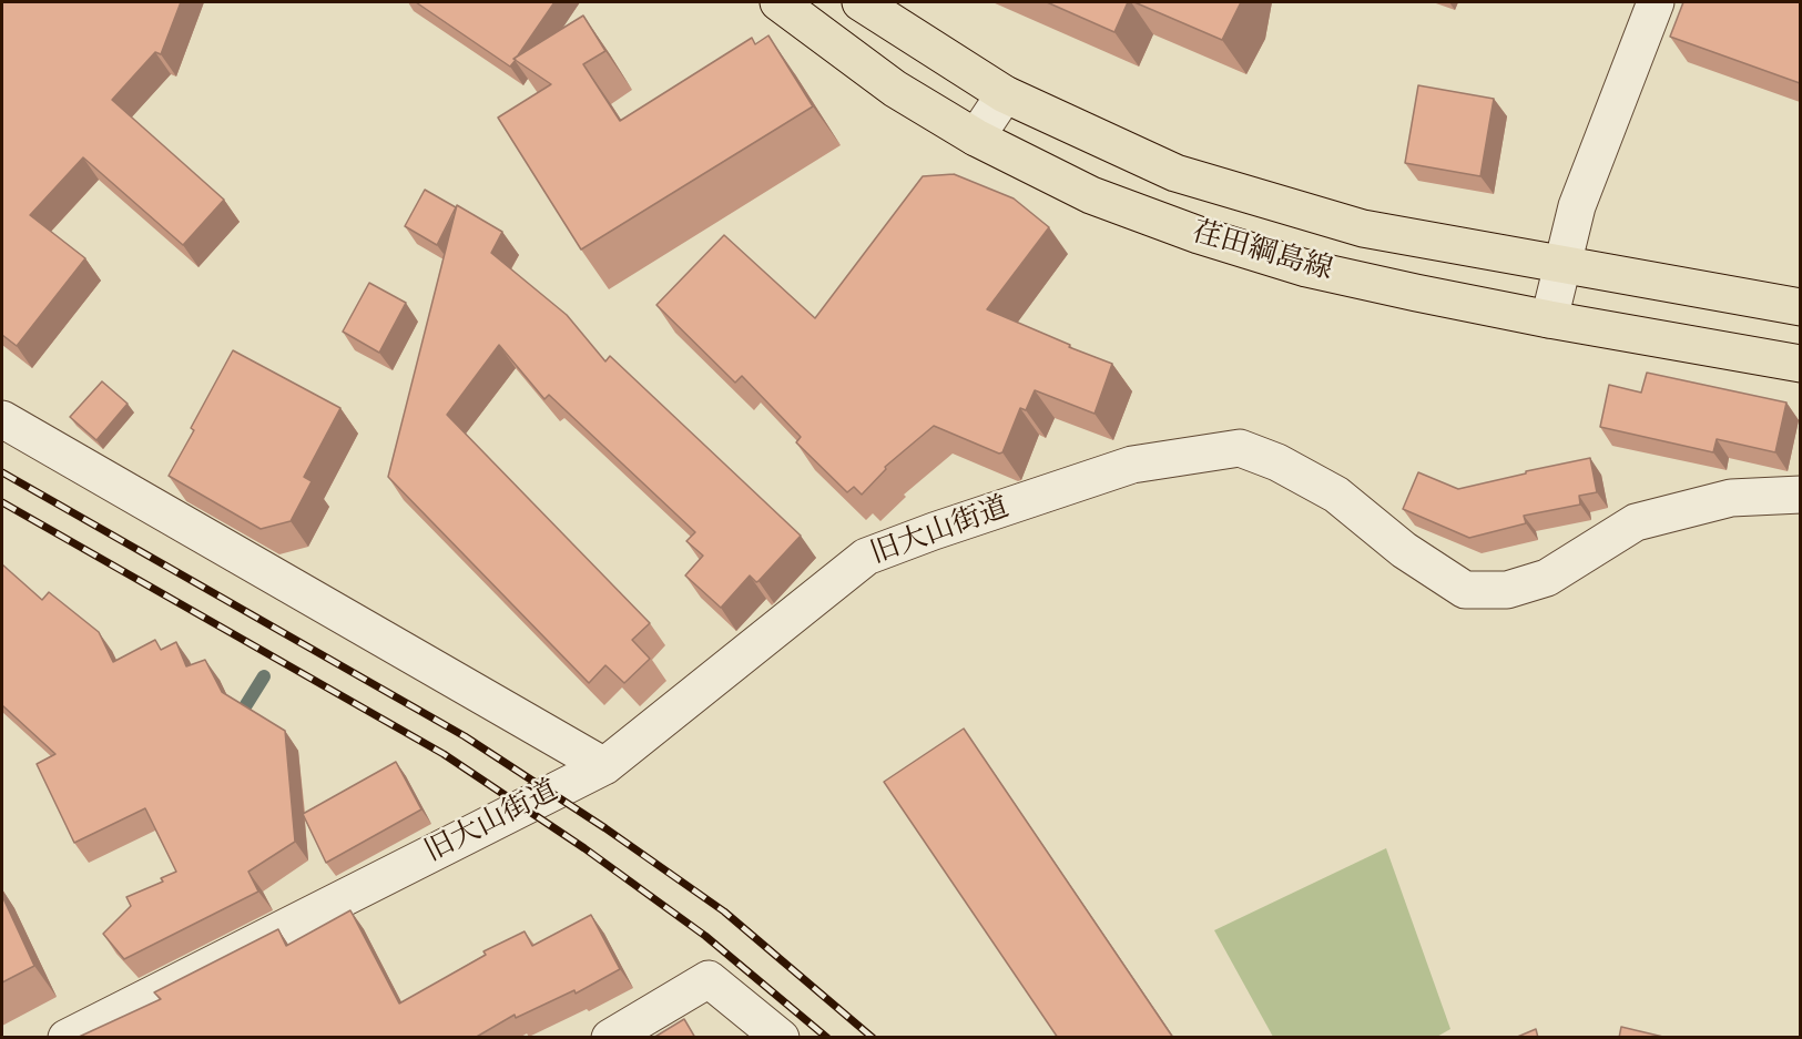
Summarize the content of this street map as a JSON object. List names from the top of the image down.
{
  "streets": {
    "main road": ["荏田綱島線"],
    "street": ["旧大山街道"]
  }
}
